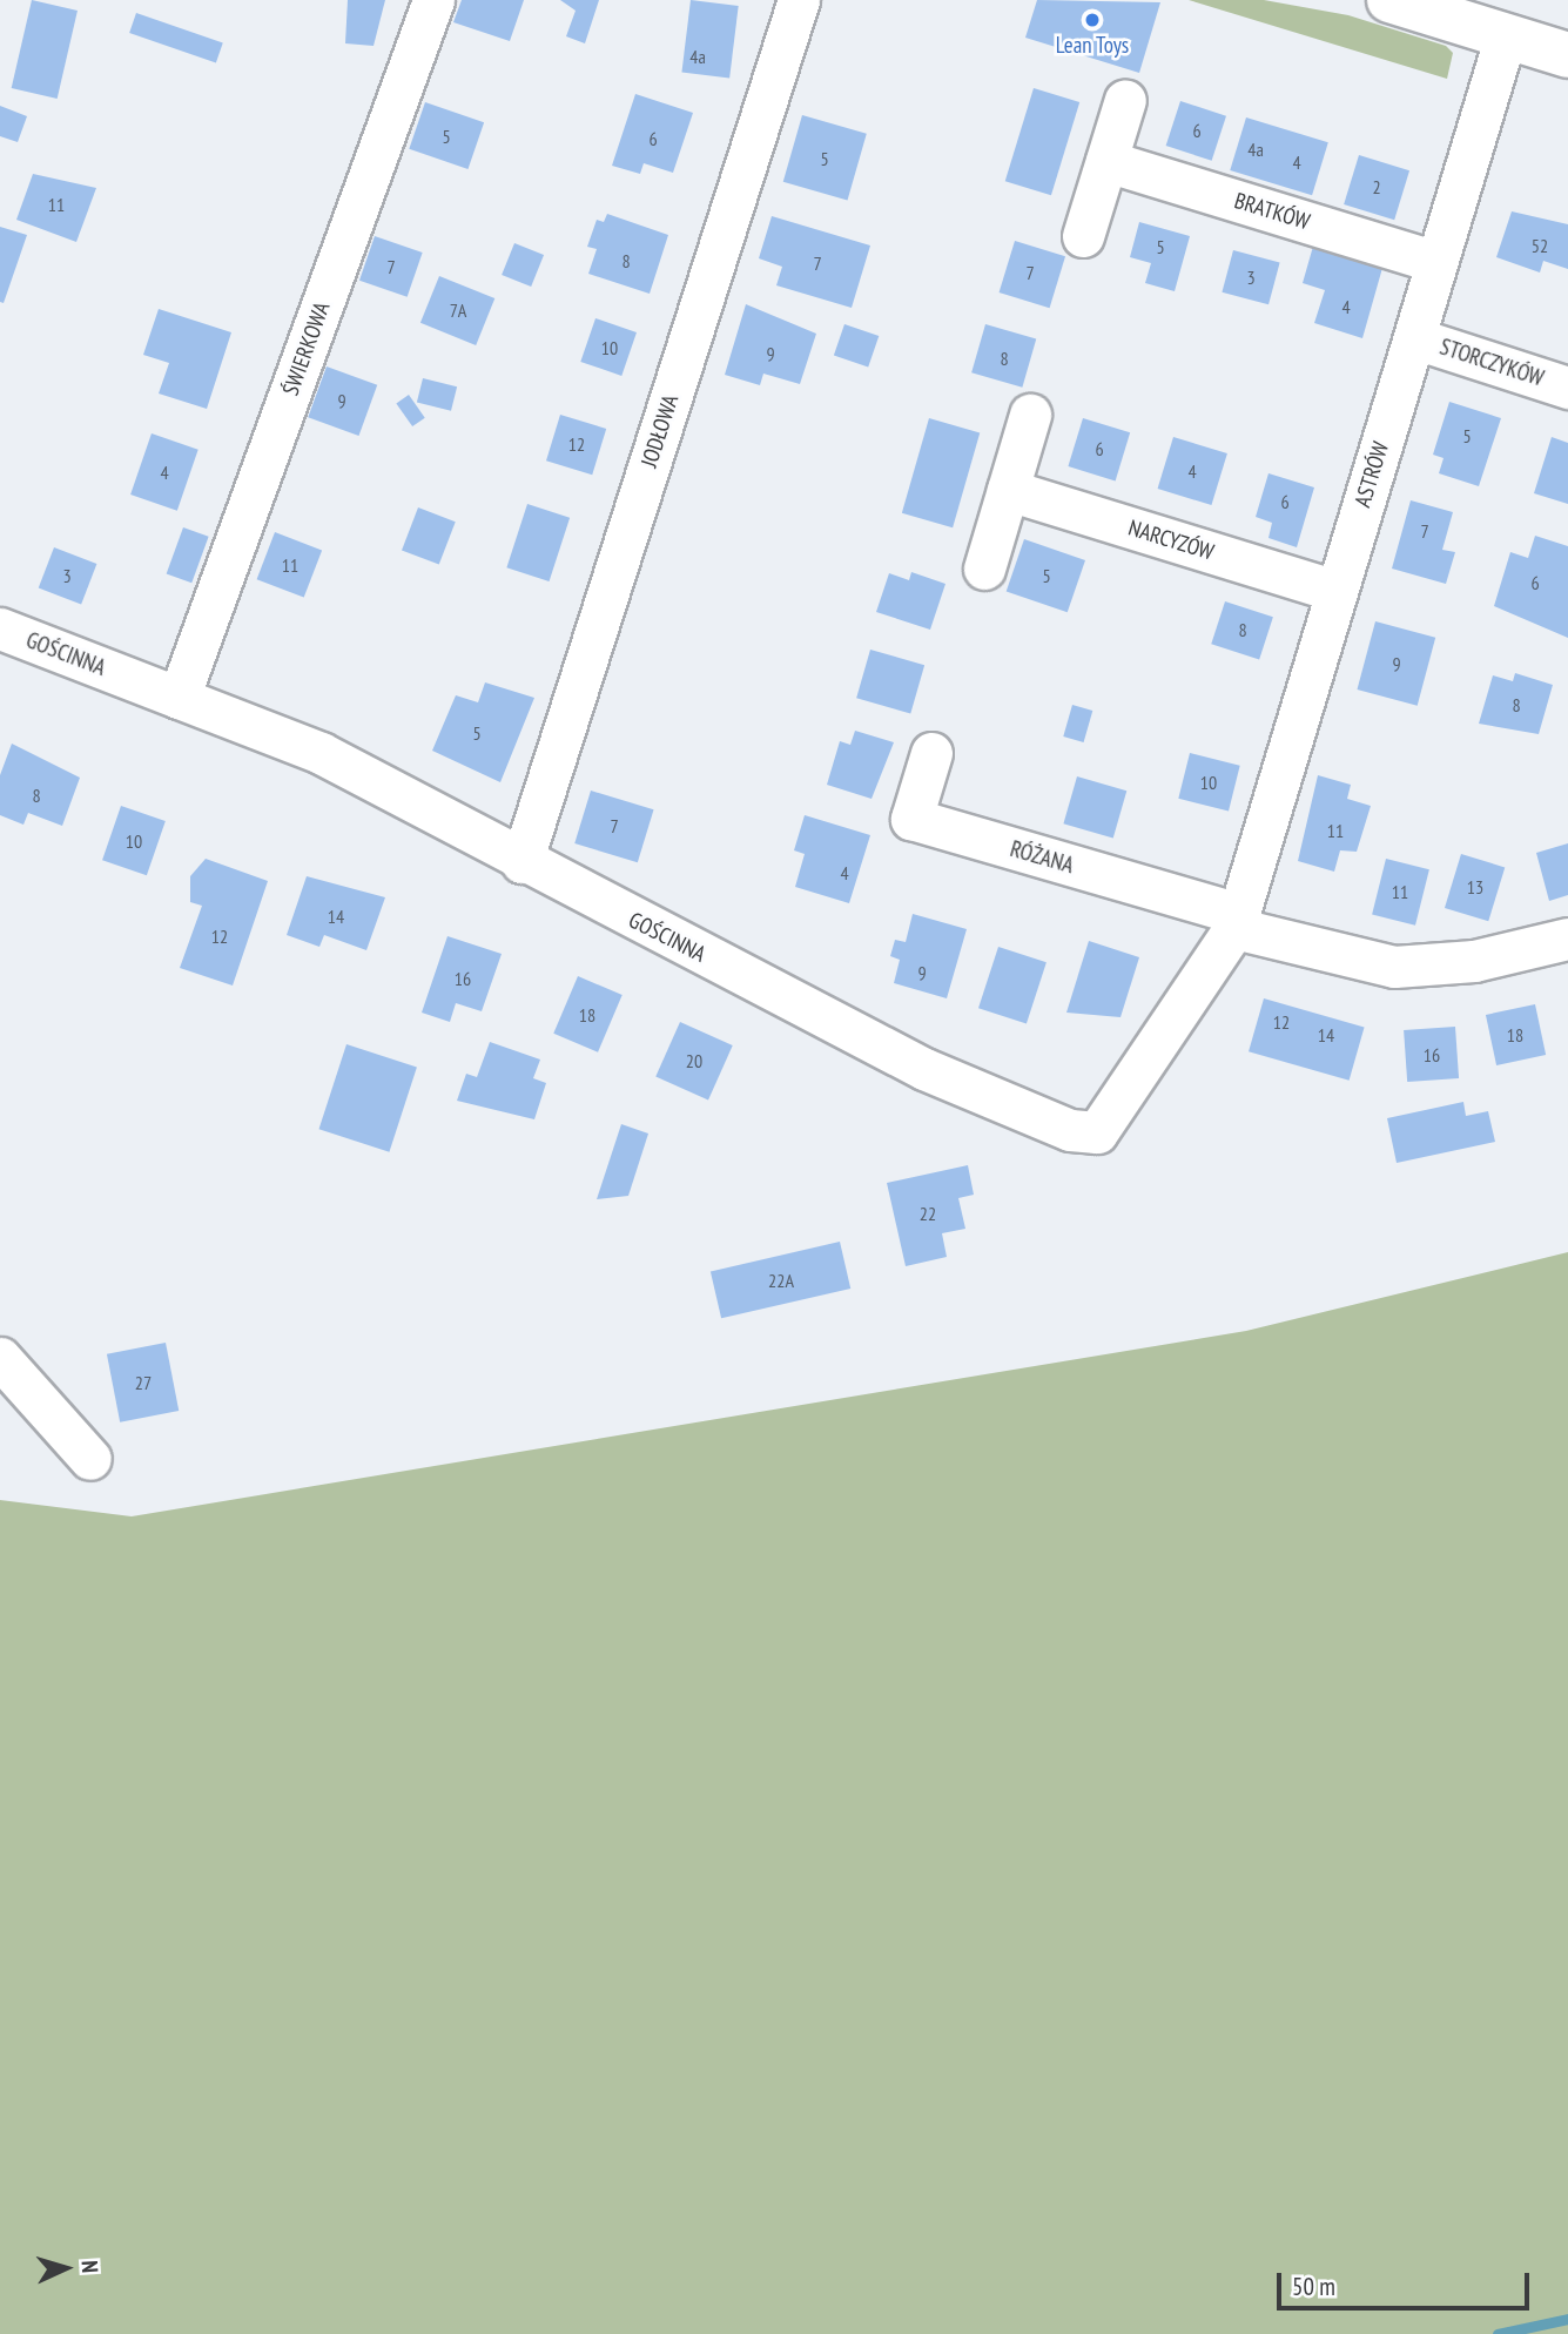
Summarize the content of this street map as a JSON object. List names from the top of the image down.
{
  "streets": {
    "street": [
      "BRATKÓW",
      "ŚWIERKOWA",
      "STORCZYKÓW",
      "JODŁOWA",
      "ASTRÓW",
      "NARCYZÓW",
      "GOŚCINNA",
      "RÓŻANA"
    ]
  },
  "crossings": [
    ["BRATKÓW", "ASTRÓW"],
    ["ŚWIERKOWA", "GOŚCINNA"],
    ["STORCZYKÓW", "ASTRÓW"],
    ["JODŁOWA", "GOŚCINNA"],
    ["ASTRÓW", "NARCYZÓW"],
    ["ASTRÓW", "GOŚCINNA"],
    ["ASTRÓW", "RÓŻANA"],
    ["GOŚCINNA", "RÓŻANA"]
  ],
  "places": ["Lean Toys"],
  "house_numbers": [
    "4a",
    "6",
    "5",
    "6",
    "4a",
    "5",
    "4",
    "2",
    "11",
    "52",
    "5",
    "8",
    "7",
    "7",
    "7",
    "3",
    "4",
    "7A",
    "10",
    "9",
    "8",
    "9",
    "5",
    "12",
    "6",
    "4",
    "4",
    "6",
    "7",
    "11",
    "3",
    "5",
    "6",
    "8",
    "9",
    "8",
    "5",
    "10",
    "8",
    "7",
    "11",
    "10",
    "4",
    "13",
    "11",
    "14",
    "12",
    "9",
    "16",
    "18",
    "12",
    "14",
    "18",
    "16",
    "20",
    "22",
    "22A",
    "27"
  ],
  "scale_bar": "50 m",
  "north": "right"
}
